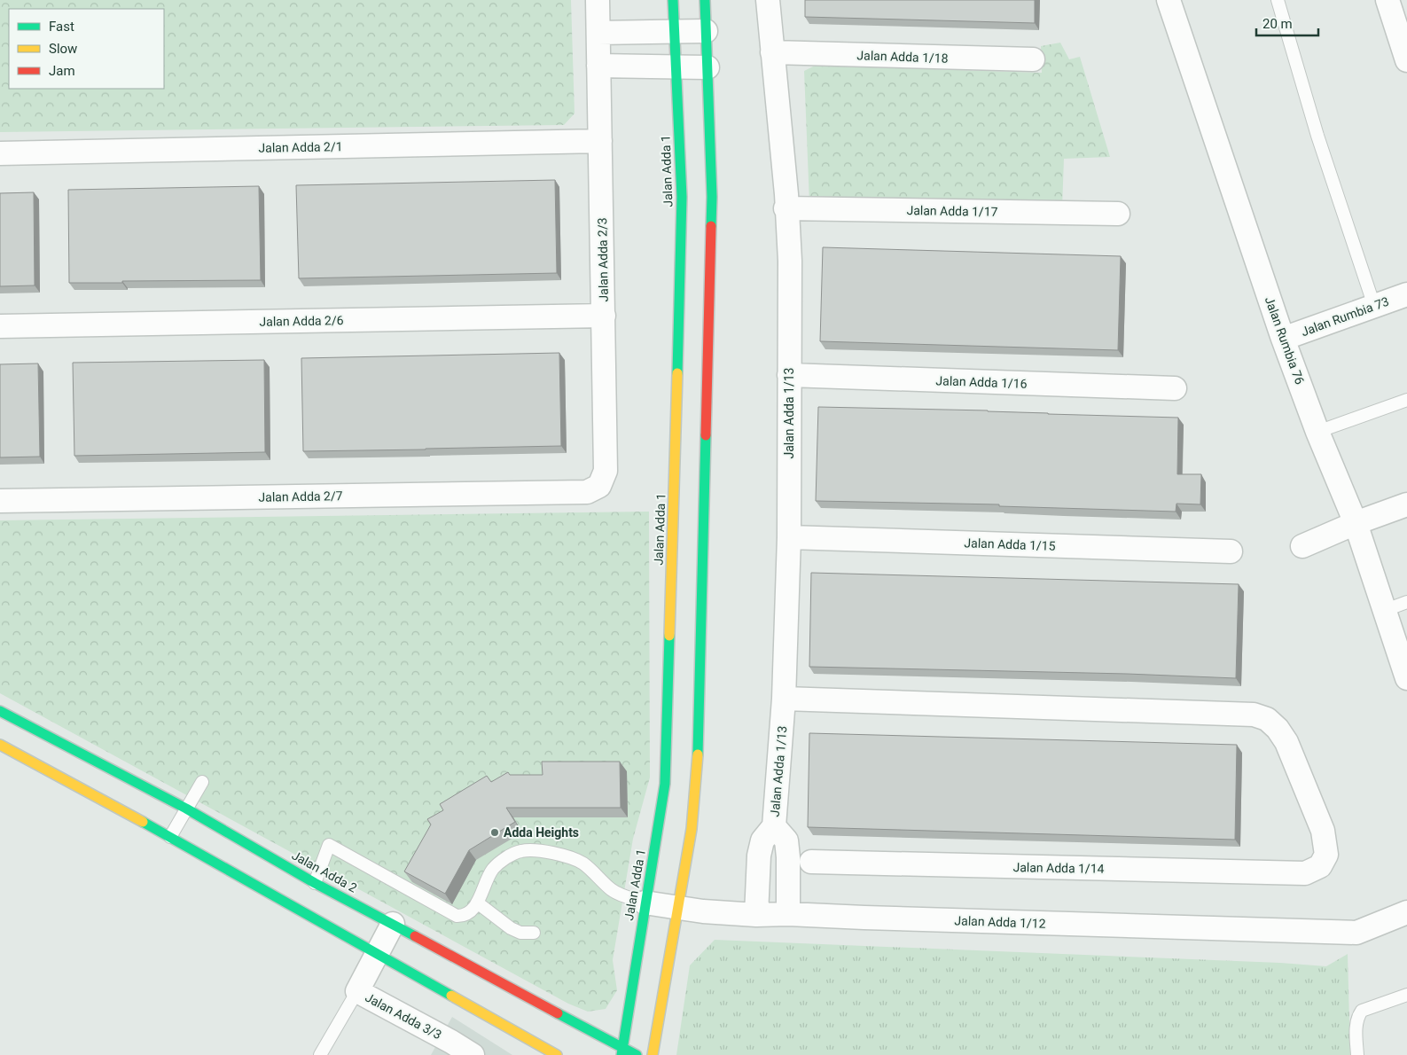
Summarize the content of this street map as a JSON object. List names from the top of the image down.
{
  "streets": {
    "street": [
      "Jalan Adda 1/18",
      "Jalan Adda 2/1",
      "Jalan Adda 1",
      "Jalan Adda 1/17",
      "Jalan Adda 2/3",
      "Jalan Rumbia 73",
      "Jalan Adda 2/6",
      "Jalan Rumbia 76",
      "Jalan Adda 1/16",
      "Jalan Adda 1/13",
      "Jalan Adda 2/7",
      "Jalan Adda 1/15",
      "Jalan Adda 1/14",
      "Jalan Adda 2",
      "Jalan Adda 1/12",
      "Jalan Adda 3/3"
    ]
  },
  "crossings": [
    ["Jalan Adda 1/18", "Jalan Adda 1/13"],
    ["Jalan Adda 2/1", "Jalan Adda 2/3"],
    ["Jalan Adda 1", "Jalan Adda 2"],
    ["Jalan Adda 1", "Jalan Adda 1/12"],
    ["Jalan Adda 1/17", "Jalan Adda 1/13"],
    ["Jalan Adda 2/3", "Jalan Adda 2/6"],
    ["Jalan Adda 2/3", "Jalan Adda 2/7"],
    ["Jalan Rumbia 73", "Jalan Rumbia 76"],
    ["Jalan Adda 1/16", "Jalan Adda 1/13"],
    ["Jalan Adda 1/13", "Jalan Adda 1/15"],
    ["Jalan Adda 1/13", "Jalan Adda 1/14"]
  ],
  "places": ["Adda Heights"],
  "legend": ["Fast", "Slow", "Jam"],
  "scale_bar": "20 m"
}
